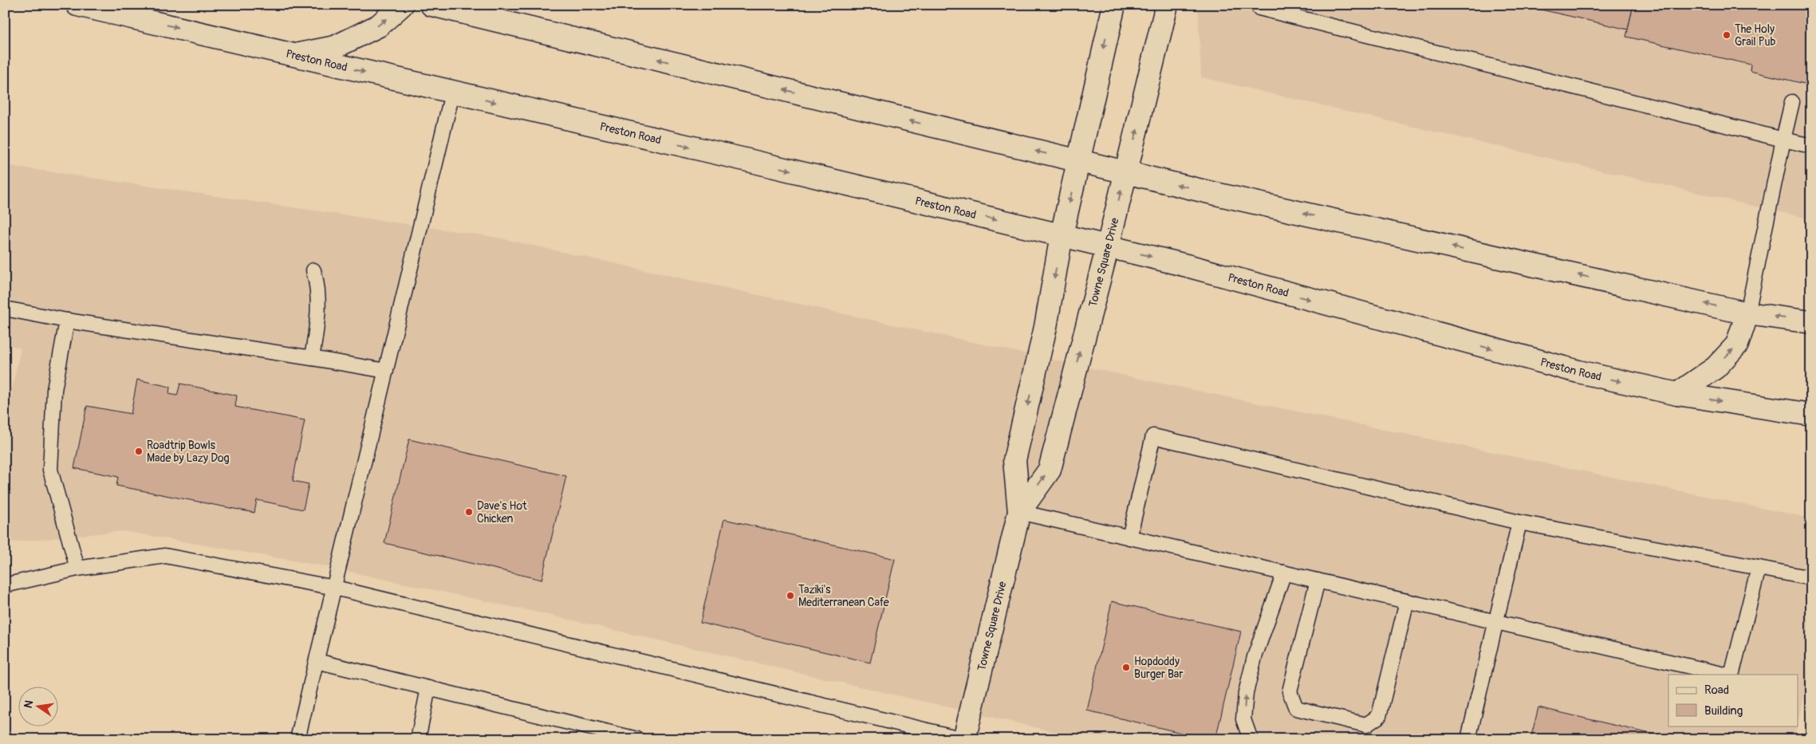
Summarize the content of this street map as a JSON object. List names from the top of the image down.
{
  "streets": {
    "main road": ["Preston Road", "Towne Square Drive"]
  },
  "crossings": [
    ["Preston Road", "Towne Square Drive"]
  ],
  "places": [
    "The Holy Grail Pub",
    "Roadtrip Bowls Made by Lazy Dog",
    "Dave's Hot Chicken",
    "Taziki's Mediterranean Cafe",
    "Hopdoddy Burger Bar"
  ],
  "legend": ["Road", "Building"],
  "north": "left"
}
